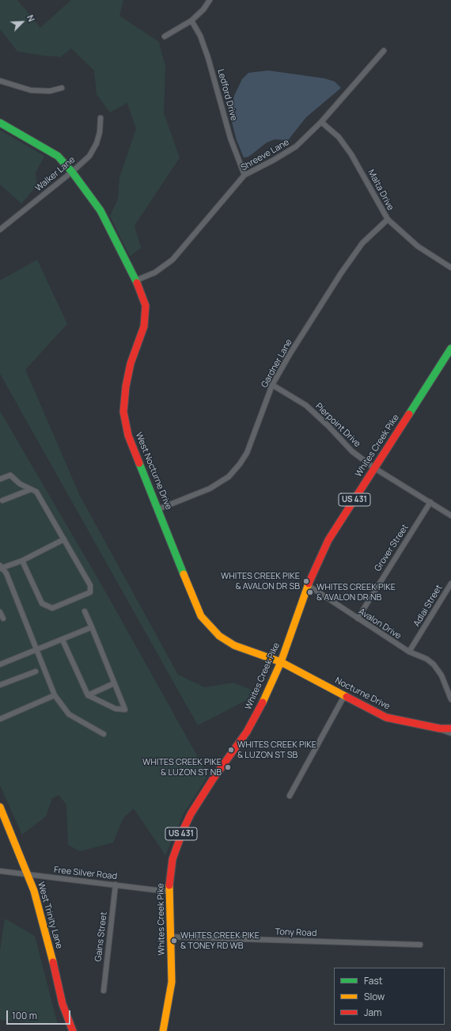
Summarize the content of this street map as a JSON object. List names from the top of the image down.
{
  "streets": {
    "main road": [
      "Whites Creek Pike",
      "West Nocturne Drive",
      "US 431",
      "Nocturne Drive",
      "West Trinity Lane"
    ],
    "street": [
      "Ledford Drive",
      "Shreeve Lane",
      "Walker Lane",
      "Malta Drive",
      "Gardner Lane",
      "Pierpoint Drive",
      "Grover Street",
      "Adlai Street",
      "Avalon Drive",
      "Free Silver Road",
      "Tony Road",
      "Gains Street"
    ]
  },
  "crossings": [
    ["Ledford Drive", "Shreeve Lane"],
    ["Shreeve Lane", "Malta Drive"],
    ["Shreeve Lane", "West Nocturne Drive"],
    ["Walker Lane", "West Nocturne Drive"],
    ["Malta Drive", "Gardner Lane"],
    ["Gardner Lane", "Pierpoint Drive"],
    ["Gardner Lane", "West Nocturne Drive"],
    ["Pierpoint Drive", "Whites Creek Pike"],
    ["Pierpoint Drive", "Grover Street"],
    ["Whites Creek Pike", "West Nocturne Drive"],
    ["Whites Creek Pike", "Avalon Drive"],
    ["Whites Creek Pike", "Nocturne Drive"],
    ["Whites Creek Pike", "Free Silver Road"],
    ["Whites Creek Pike", "Tony Road"],
    ["West Nocturne Drive", "Nocturne Drive"],
    ["Grover Street", "Avalon Drive"],
    ["Adlai Street", "Avalon Drive"],
    ["Free Silver Road", "West Trinity Lane"],
    ["Free Silver Road", "Gains Street"]
  ],
  "places": [
    "WHITES CREEK PIKE & AVALON DR SB",
    "WHITES CREEK PIKE & AVALON DR NB",
    "WHITES CREEK PIKE & LUZON ST SB",
    "WHITES CREEK PIKE & LUZON ST NB",
    "WHITES CREEK PIKE & TONEY RD WB"
  ],
  "legend": ["Fast", "Slow", "Jam"],
  "scale_bar": "100 m",
  "north": "top right"
}
